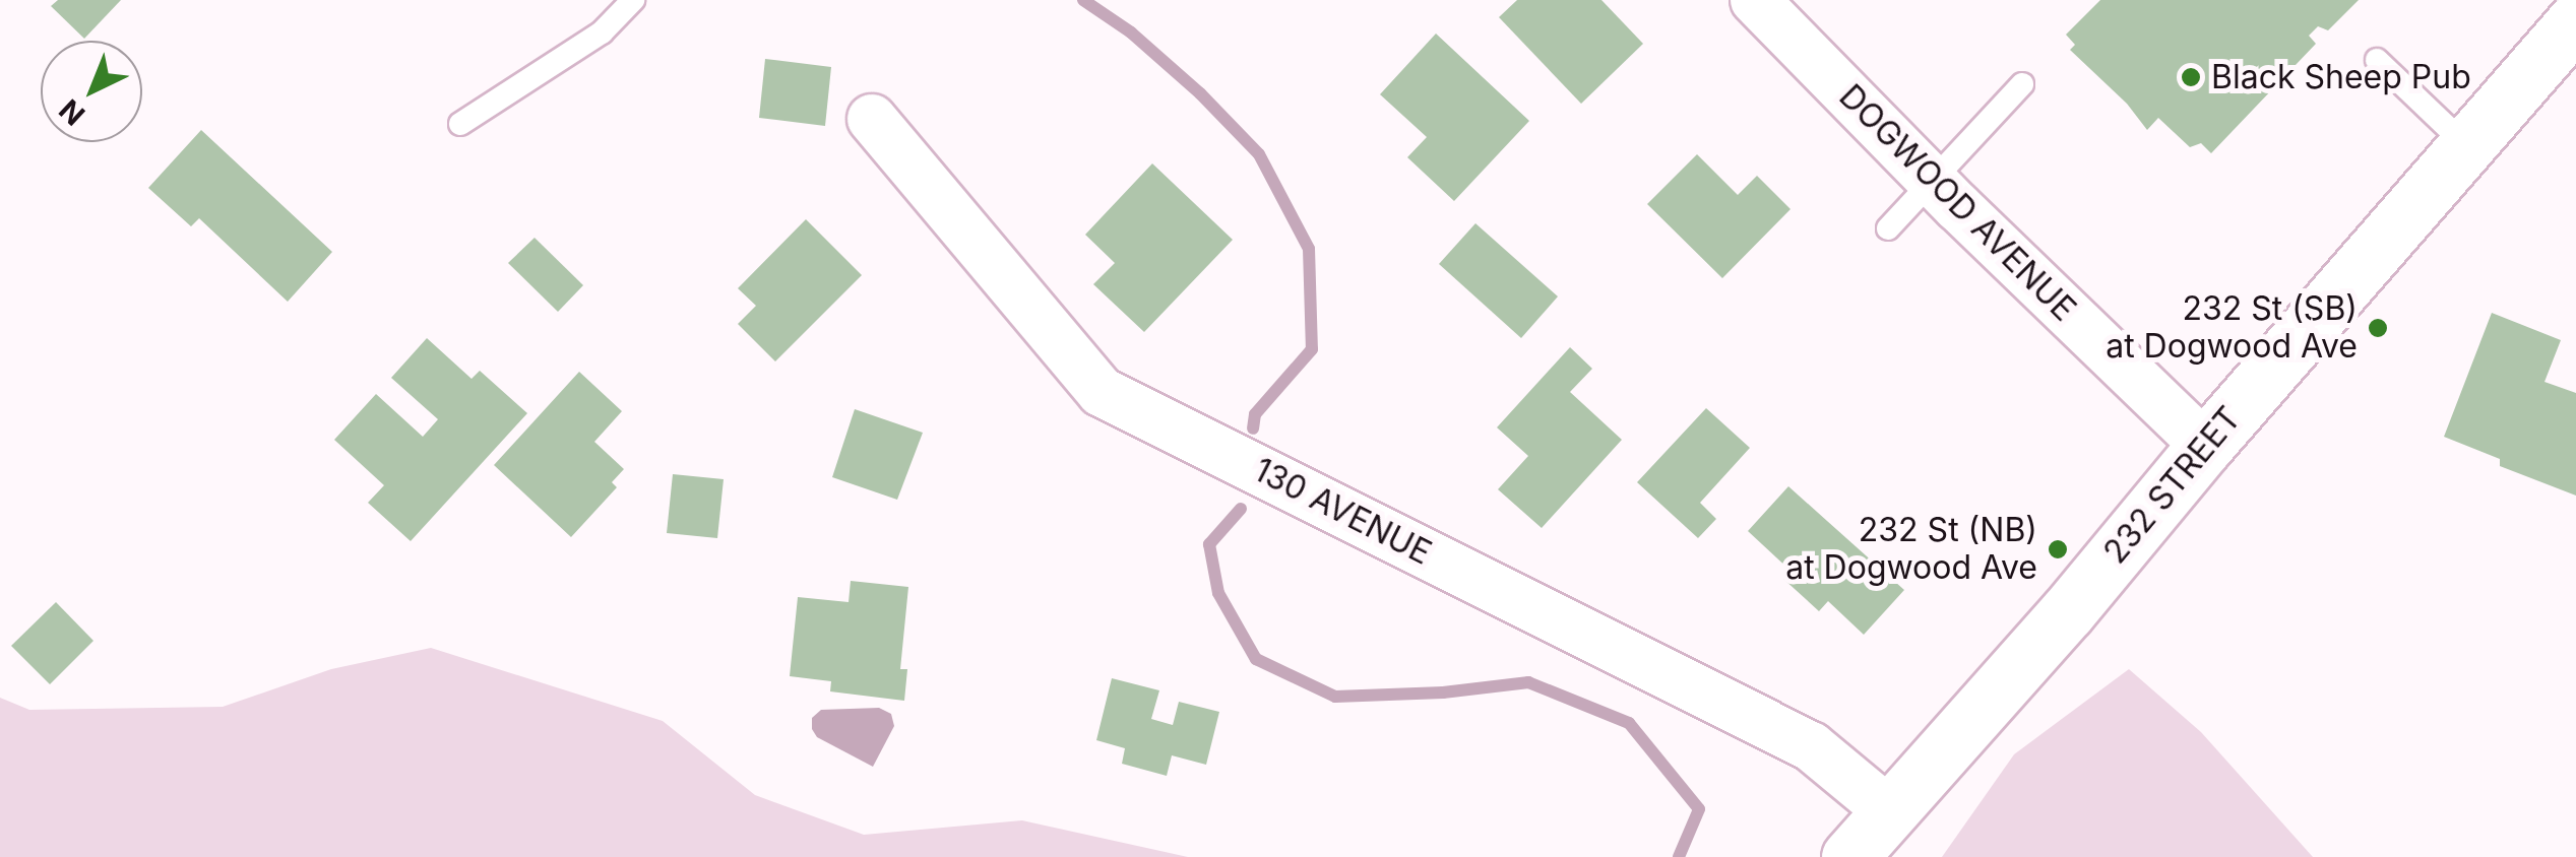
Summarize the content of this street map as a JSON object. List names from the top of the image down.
{
  "streets": {
    "main road": ["232 STREET"],
    "street": ["DOGWOOD AVENUE", "130 AVENUE"]
  },
  "crossings": [
    ["DOGWOOD AVENUE", "232 STREET"],
    ["232 STREET", "130 AVENUE"]
  ],
  "places": ["Black Sheep Pub", "232 St (SB) at Dogwood Ave", "232 St (NB) at Dogwood Ave"],
  "north": "bottom left"
}
